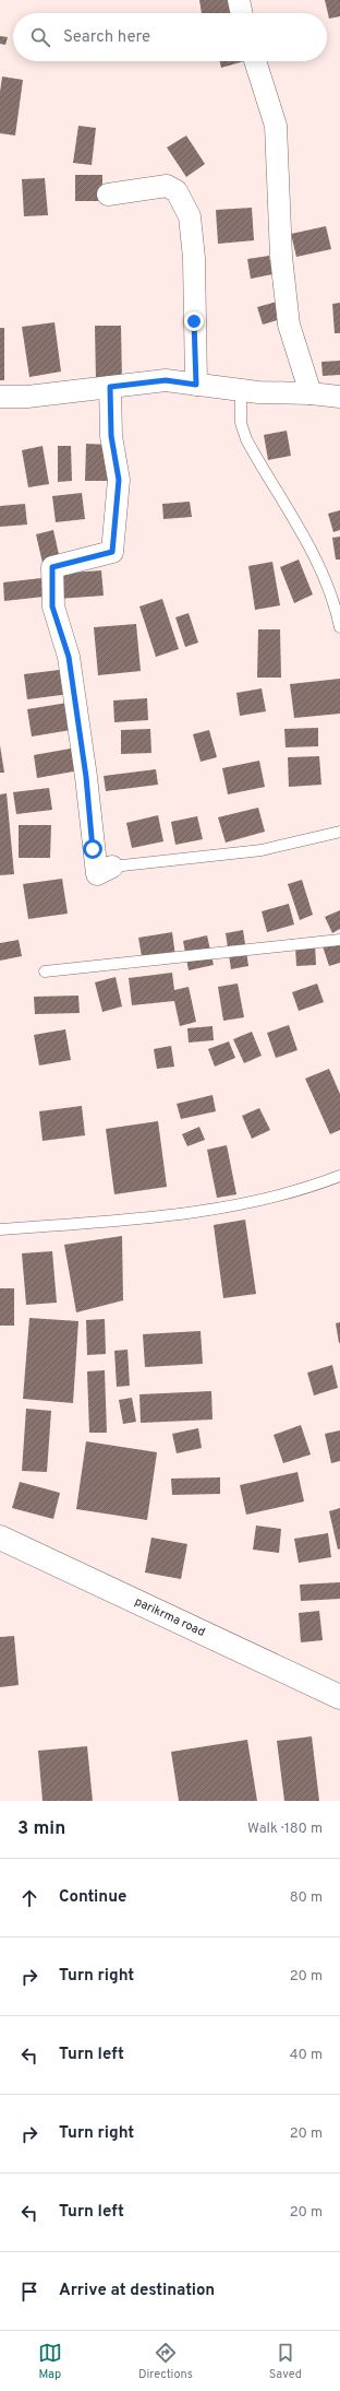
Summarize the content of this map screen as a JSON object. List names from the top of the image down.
{
  "streets": {
    "street": ["parikrma road"]
  },
  "page": {
    "search": "Search here",
    "heading": ["3 min", "Walk · 180 m"],
    "list": [
      ["Continue", "80 m"],
      ["Turn right", "20 m"],
      ["Turn left", "40 m"],
      ["Turn right", "20 m"],
      ["Turn left", "20 m"],
      "Arrive at destination"
    ],
    "nav": ["Map", "Directions", "Saved"]
  }
}
